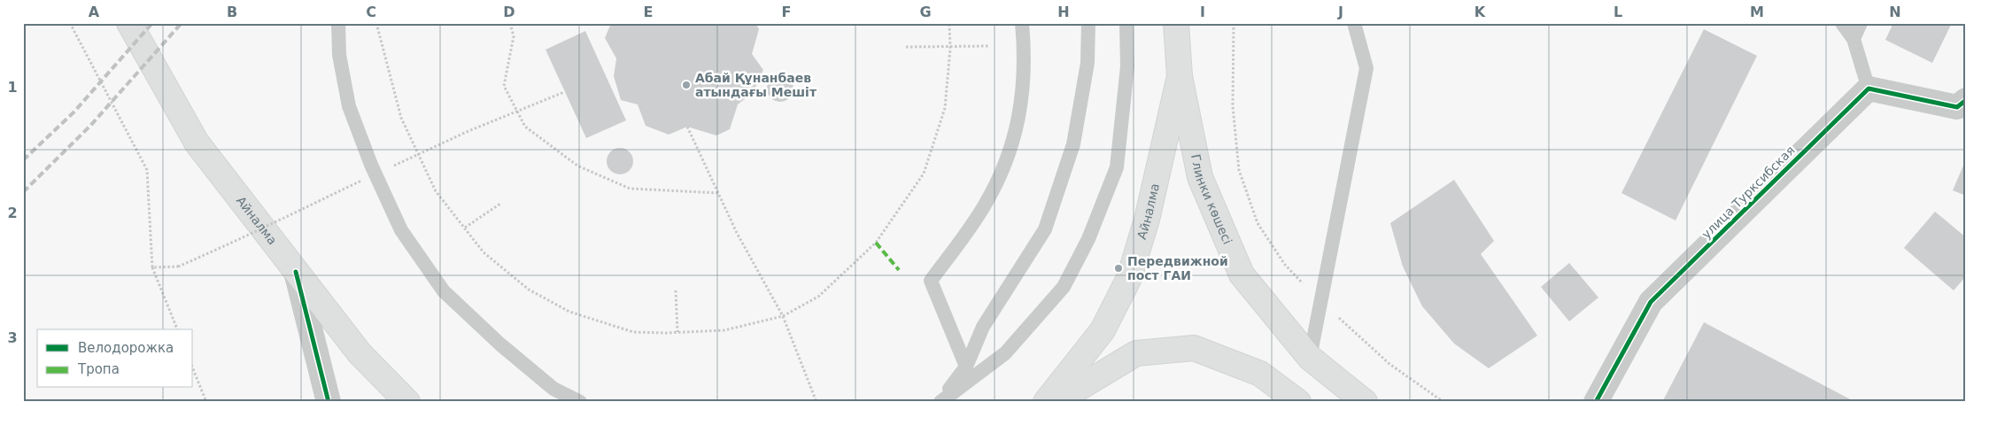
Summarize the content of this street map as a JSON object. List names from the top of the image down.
{
  "streets": {
    "main road": ["Глинки көшесі", "Айналма"],
    "street": ["улица Турксибская"]
  },
  "crossings": [
    ["Глинки көшесі", "Айналма"]
  ],
  "places": ["Абай Құнанбаев атындағы Мешіт", "Передвижной пост ГАИ"],
  "legend": ["Велодорожка", "Тропа"],
  "grid": {
    "columns": [
      "A",
      "B",
      "C",
      "D",
      "E",
      "F",
      "G",
      "H",
      "I",
      "J",
      "K",
      "L",
      "M",
      "N"
    ],
    "rows": ["1", "2", "3"]
  }
}
